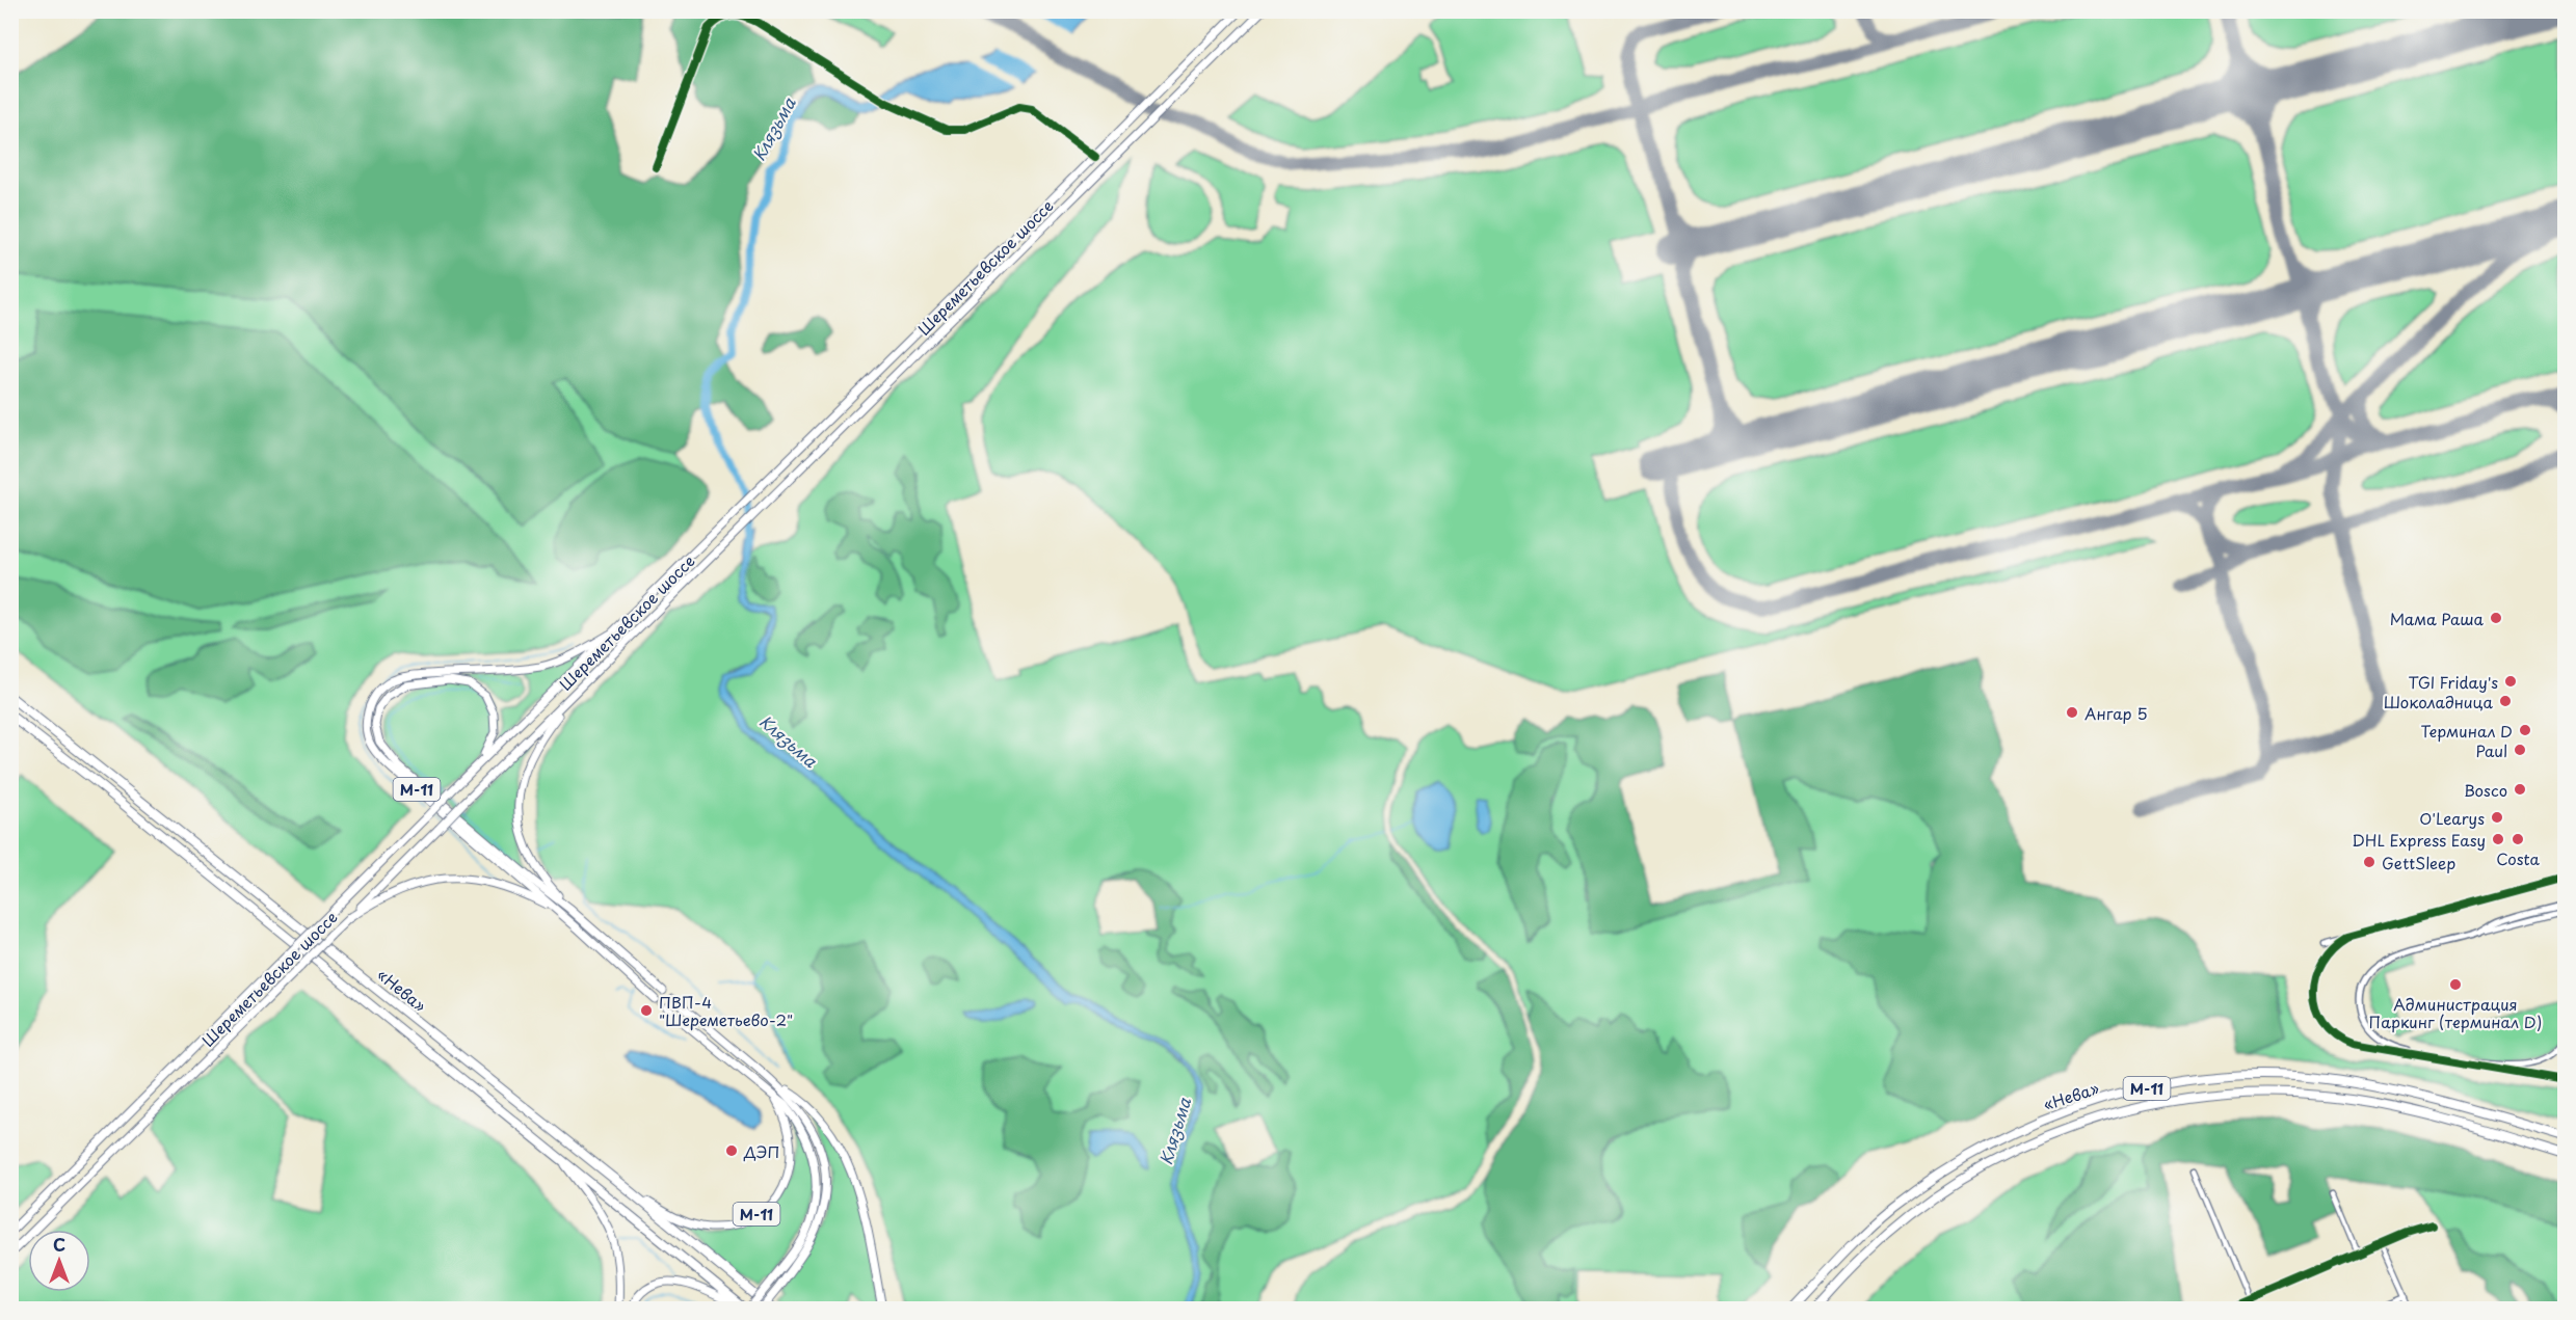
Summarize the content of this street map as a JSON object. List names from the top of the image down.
{
  "streets": {
    "highway": ["М-11", "«Нева»"],
    "main road": ["Шереметьевское шоссе"]
  },
  "crossings": [
    ["Шереметьевское шоссе", "М-11"],
    ["М-11", "«Нева»"]
  ],
  "water": ["Клязьма"],
  "places": [
    "Мама Раша",
    "TGI Friday's",
    "Шоколадница",
    "Ангар 5",
    "Терминал D",
    "Paul",
    "Bosco",
    "O'Learys",
    "DHL Express Easy",
    "Costa",
    "GettSleep",
    "Администрация Паркинг (терминал D)",
    "ПВП-4 \"Шереметьево-2\"",
    "ДЭП"
  ],
  "north": "top"
}
